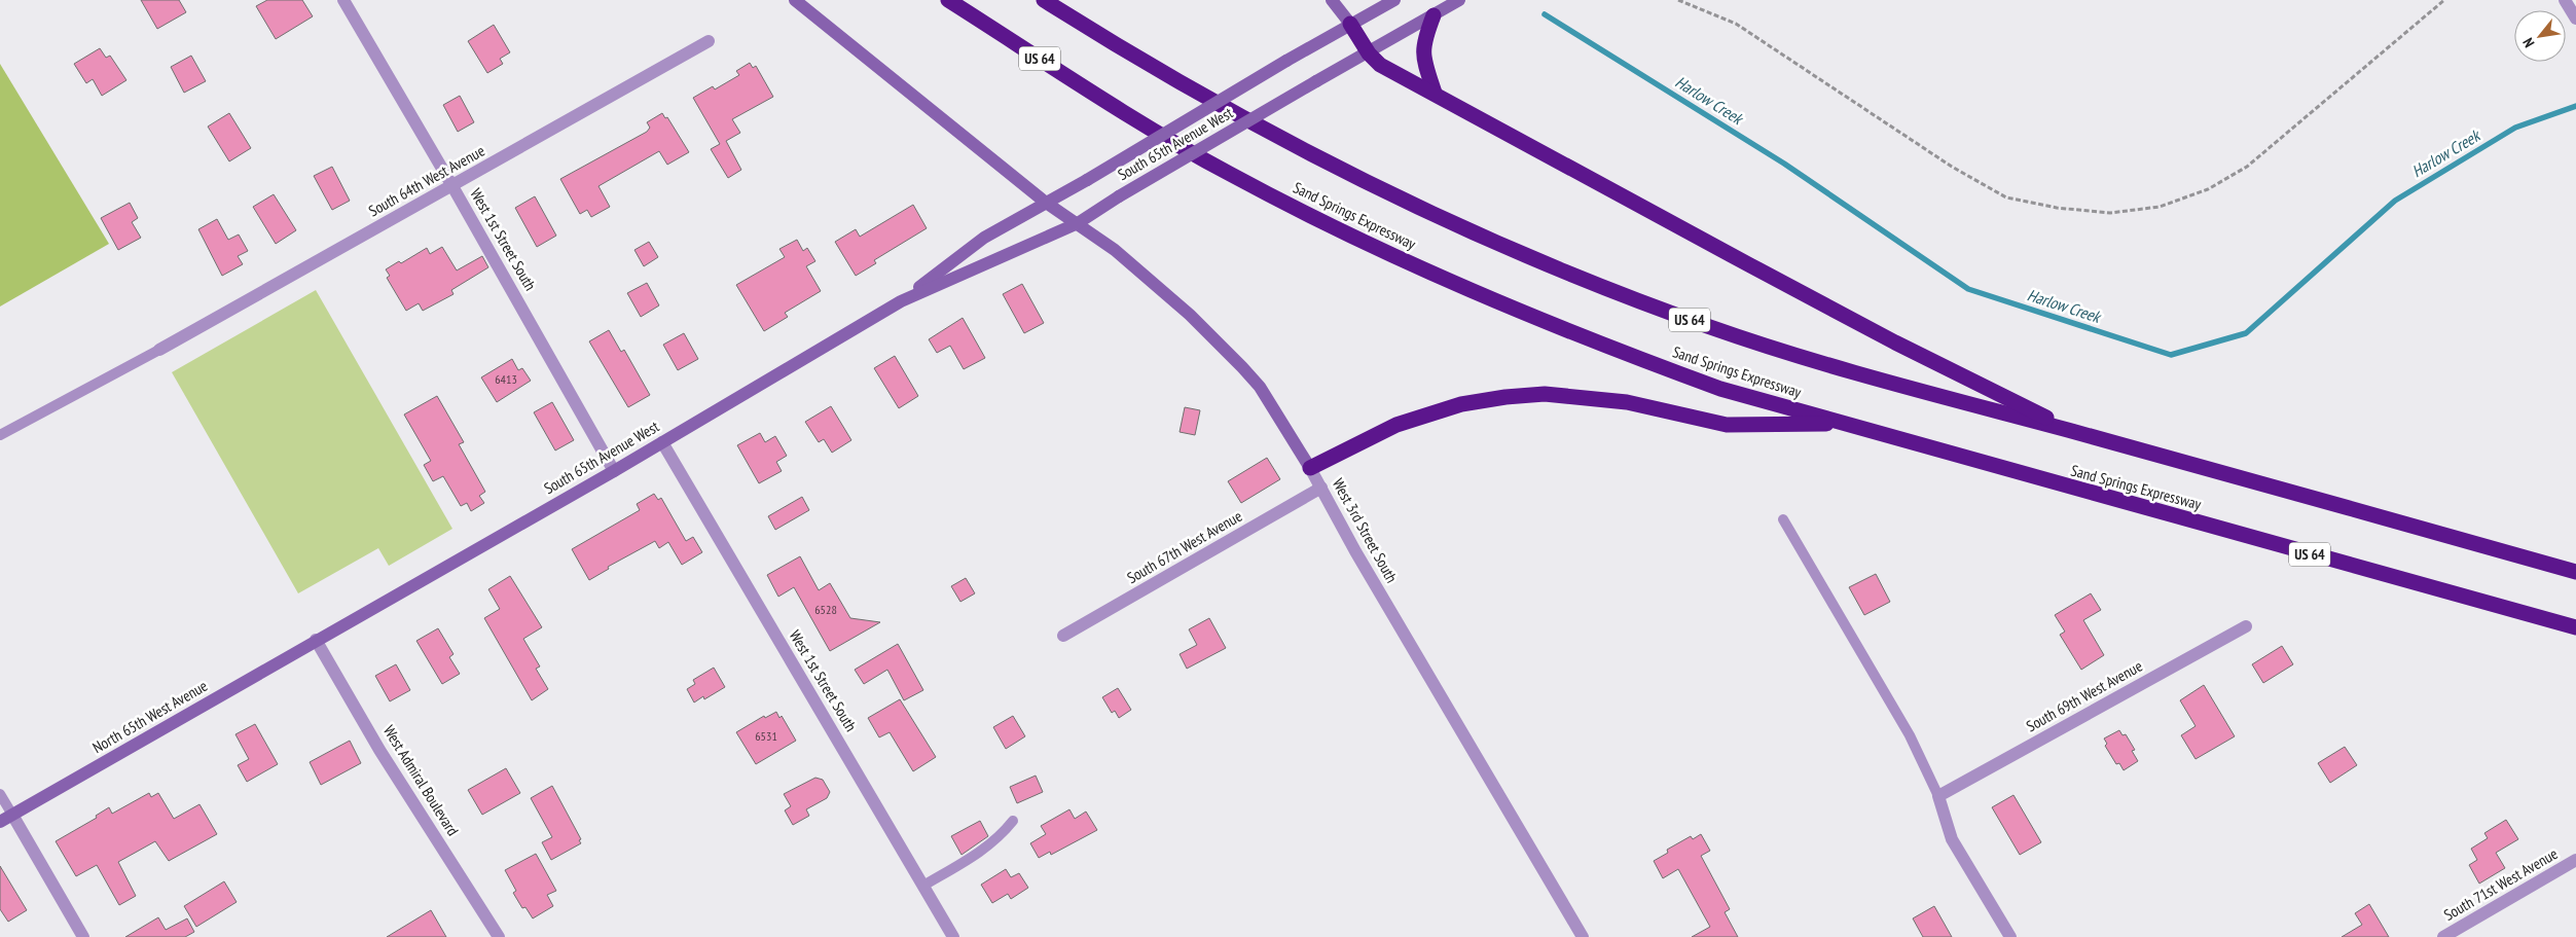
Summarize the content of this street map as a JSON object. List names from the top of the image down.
{
  "streets": {
    "highway": ["US 64", "Sand Springs Expressway"],
    "street": [
      "South 65th Avenue West",
      "South 64th West Avenue",
      "West 1st Street South",
      "West 3rd Street South",
      "South 67th West Avenue",
      "South 69th West Avenue",
      "North 65th West Avenue",
      "West Admiral Boulevard",
      "South 71st West Avenue"
    ]
  },
  "crossings": [
    ["South 65th Avenue West", "West 1st Street South"],
    ["South 65th Avenue West", "West 3rd Street South"],
    ["South 65th Avenue West", "North 65th West Avenue"],
    ["South 65th Avenue West", "West Admiral Boulevard"],
    ["South 64th West Avenue", "West 1st Street South"],
    ["West 3rd Street South", "South 67th West Avenue"],
    ["North 65th West Avenue", "West Admiral Boulevard"]
  ],
  "water": ["Harlow Creek"],
  "house_numbers": ["6413", "6528", "6531"],
  "north": "bottom left"
}
